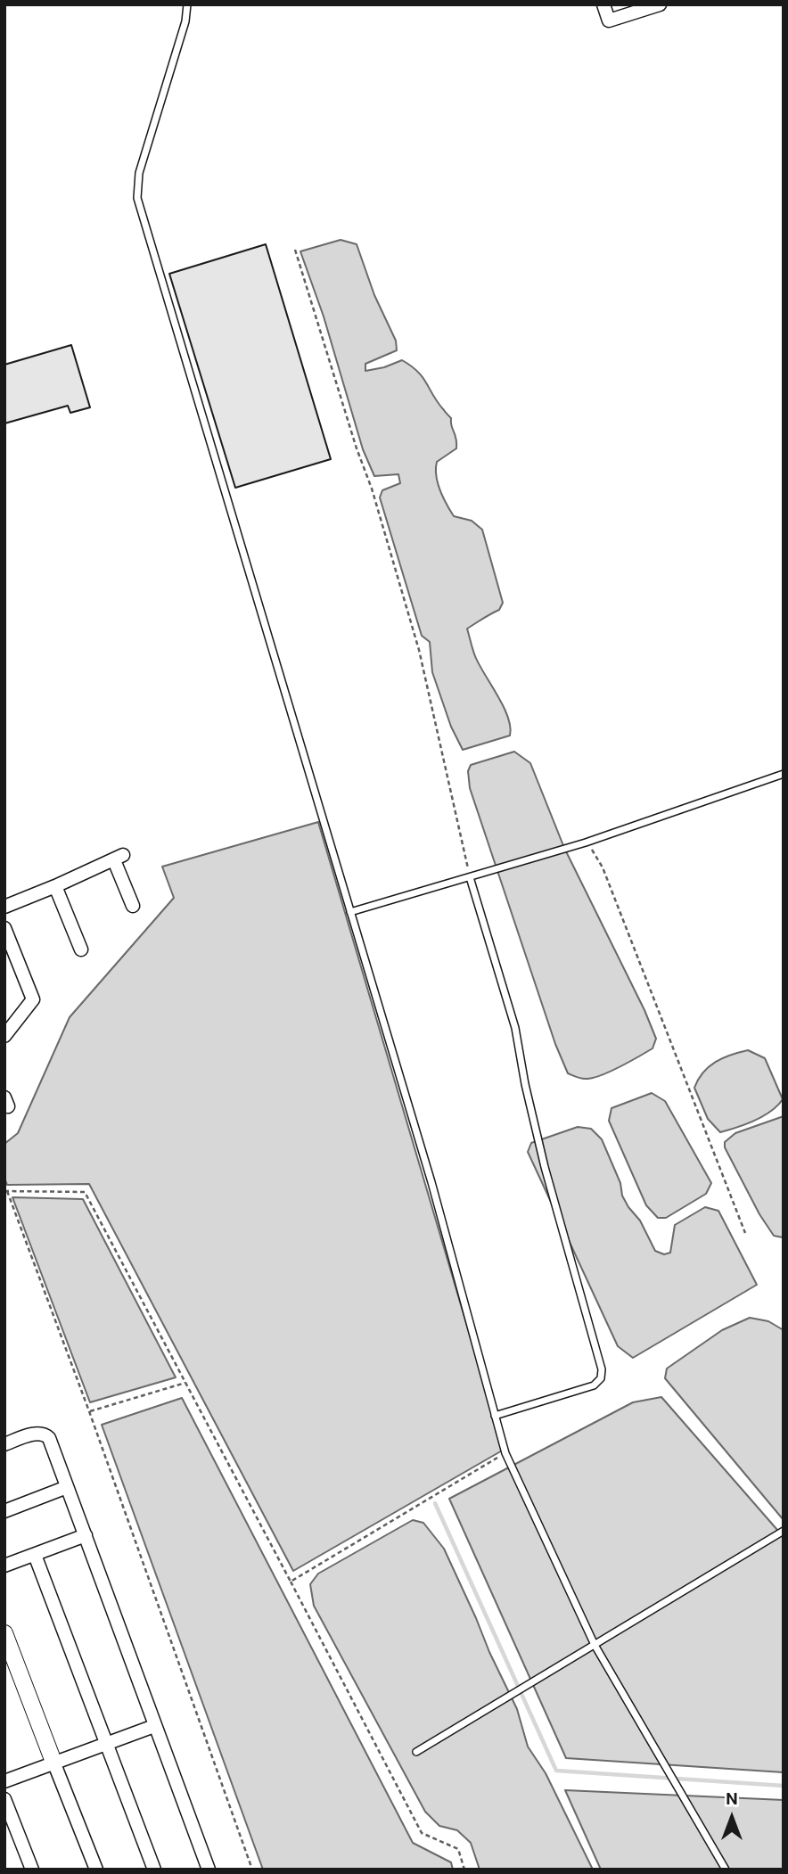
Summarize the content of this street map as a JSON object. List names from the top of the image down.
{
  "north": "top"
}
